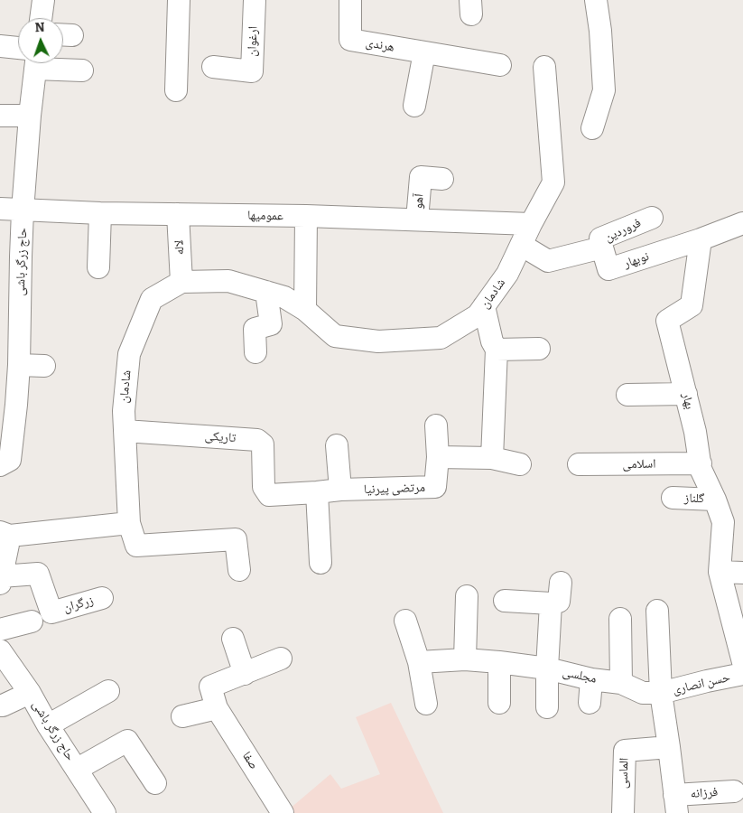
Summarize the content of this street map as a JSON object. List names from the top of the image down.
{
  "streets": {
    "street": [
      "ارغوان",
      "هرندی",
      "آهو",
      "عمومیها",
      "فروردین",
      "لاله",
      "نوبهار",
      "حاج زرگر باشی",
      "شادمان",
      "بهار",
      "تاریکی",
      "اسلامی",
      "مرتضی پیرنیا",
      "گلناز",
      "زرگران",
      "مجلسی",
      "حسن انصاری",
      "صفا",
      "الماسی",
      "فرزانه"
    ]
  },
  "crossings": [
    ["آهو", "عمومیها"],
    ["عمومیها", "لاله"],
    ["عمومیها", "حاج زرگر باشی"],
    ["عمومیها", "شادمان"],
    ["فروردین", "نوبهار"],
    ["لاله", "شادمان"],
    ["نوبهار", "بهار"],
    ["شادمان", "تاریکی"],
    ["بهار", "اسلامی"],
    ["بهار", "گلناز"],
    ["بهار", "حسن انصاری"],
    ["تاریکی", "مرتضی پیرنیا"],
    ["مجلسی", "حسن انصاری"]
  ],
  "north": "top"
}
